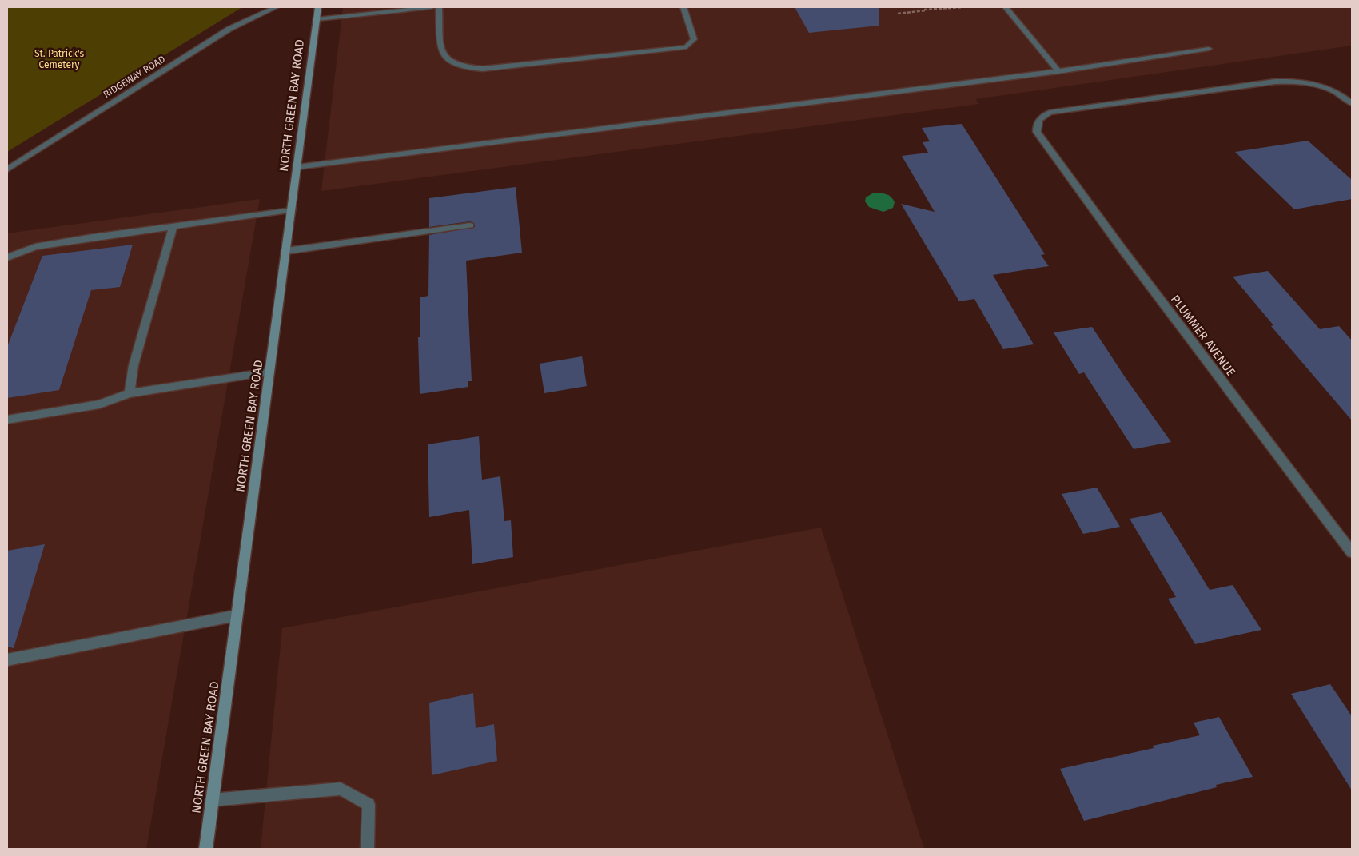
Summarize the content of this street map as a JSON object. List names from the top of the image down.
{
  "streets": {
    "main road": ["NORTH GREEN BAY ROAD"],
    "street": ["RIDGEWAY ROAD", "PLUMMER AVENUE"]
  },
  "parks": ["St. Patrick's Cemetery"]
}
